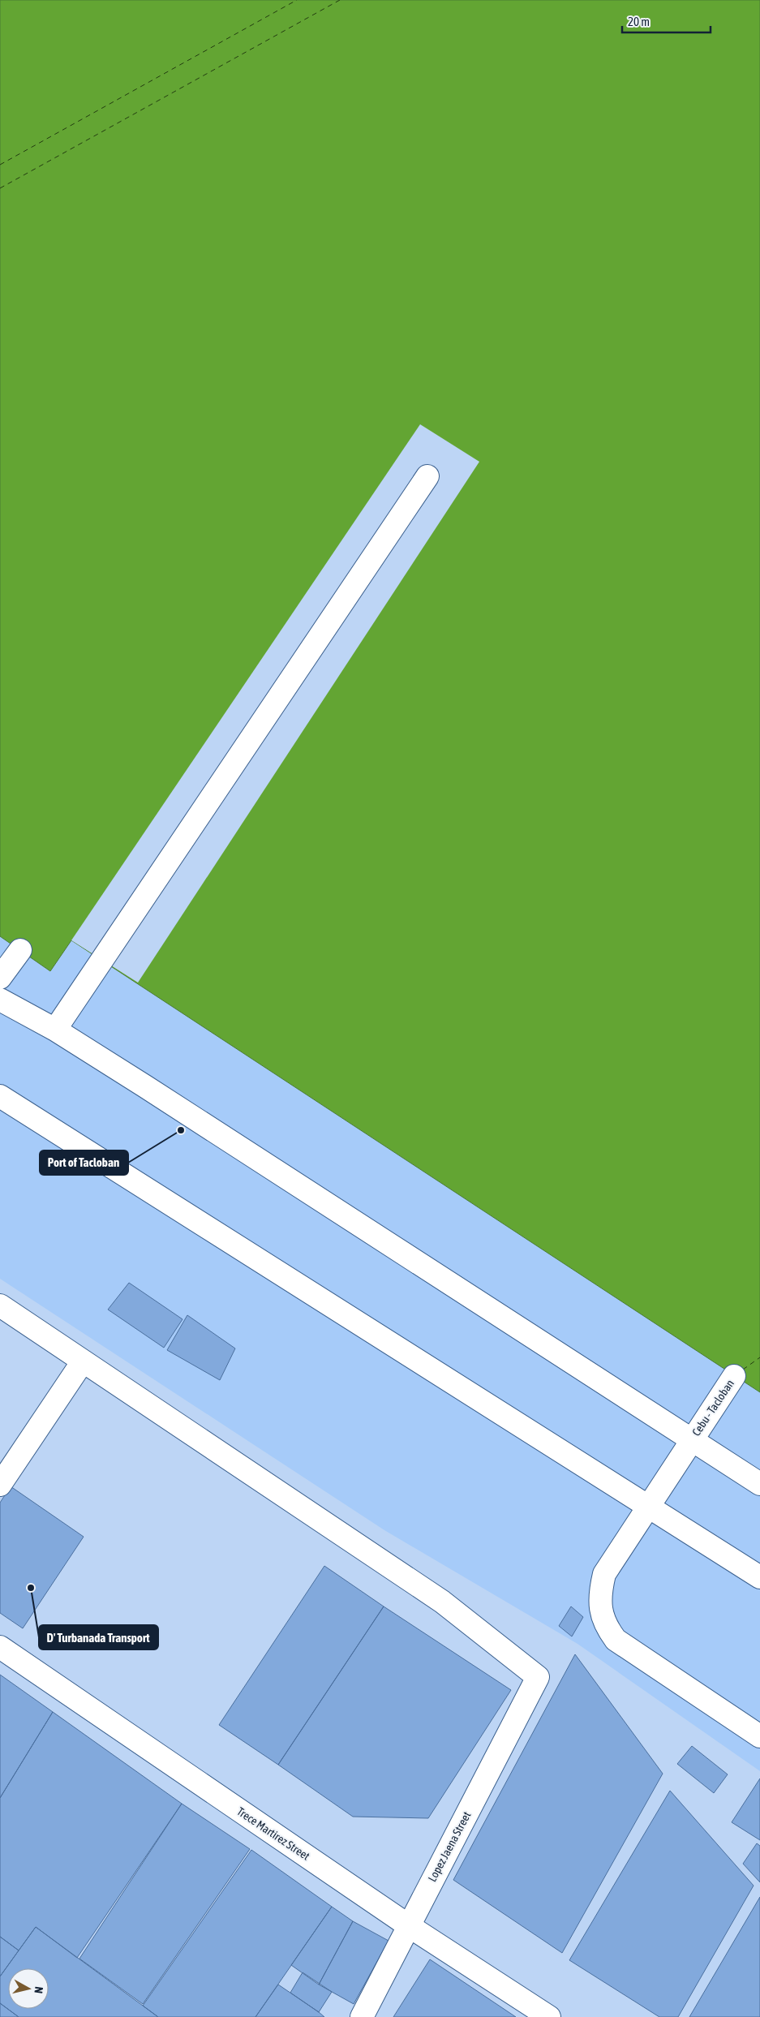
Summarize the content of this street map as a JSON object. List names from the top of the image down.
{
  "streets": {
    "street": ["Cebu - Tacloban", "Trece Martirez Street", "Lopez Jaena Street"]
  },
  "crossings": [
    ["Trece Martirez Street", "Lopez Jaena Street"]
  ],
  "places": ["Port of Tacloban", "D' Turbanada Transport"],
  "scale_bar": "20 m",
  "north": "right"
}
